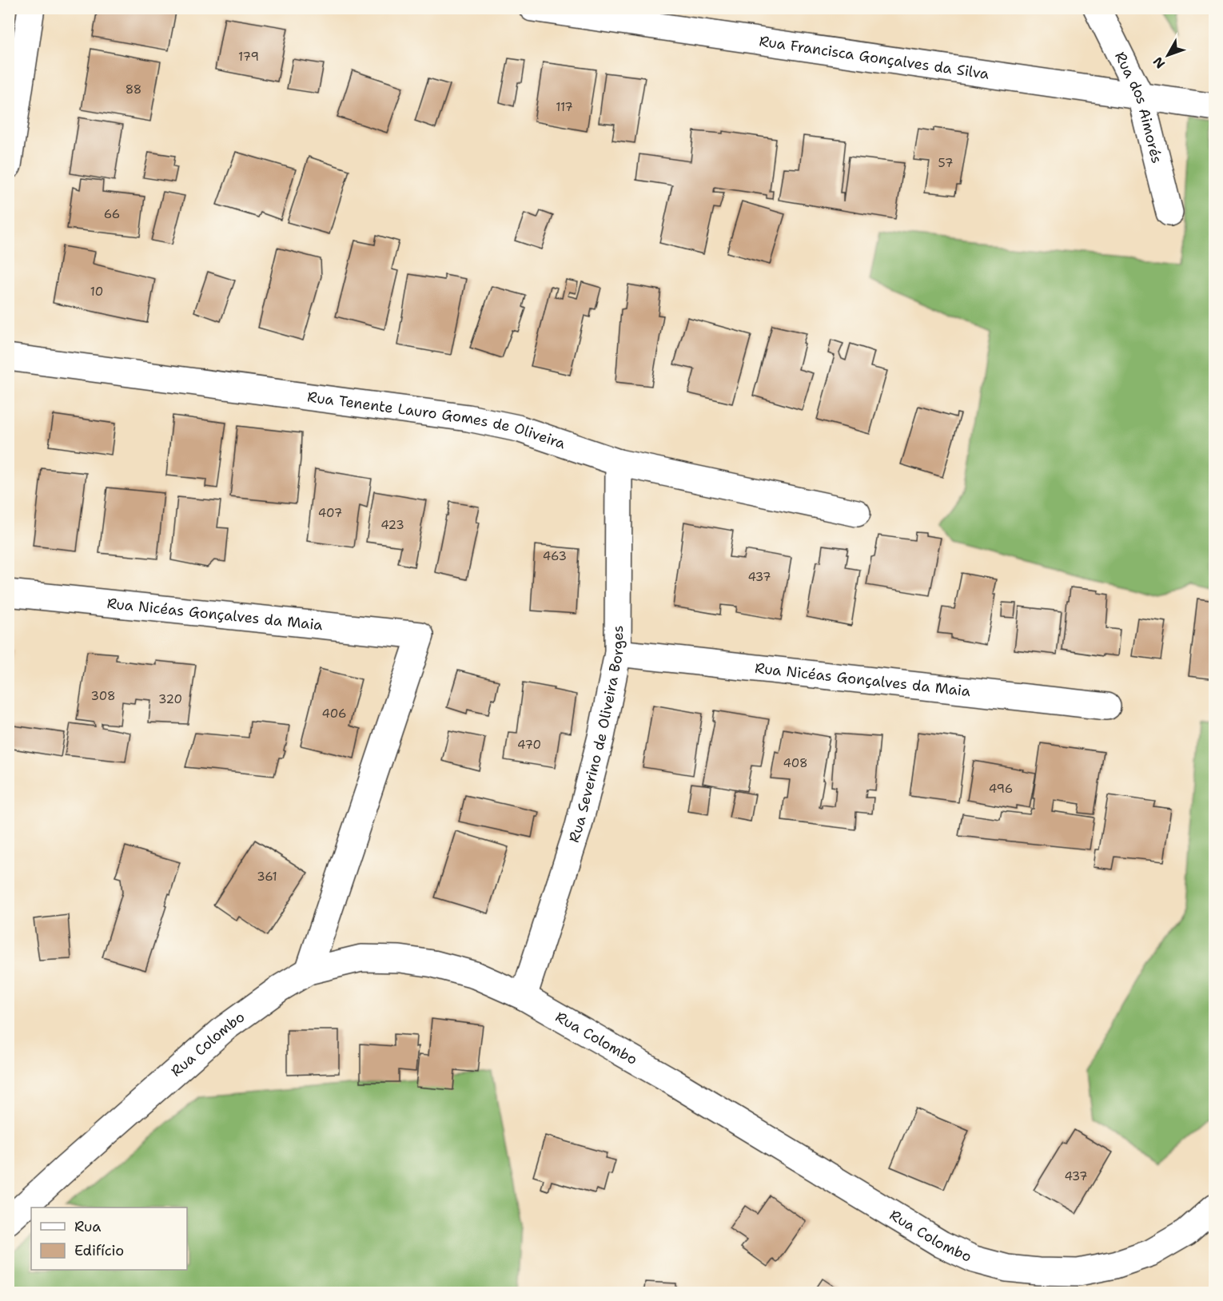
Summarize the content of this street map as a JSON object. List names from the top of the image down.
{
  "streets": {
    "street": [
      "Rua Francisca Gonçalves da Silva",
      "Rua dos Aimorés",
      "Rua Tenente Lauro Gomes de Oliveira",
      "Rua Nicéas Gonçalves da Maia",
      "Rua Severino de Oliveira Borges",
      "Rua Colombo"
    ]
  },
  "crossings": [
    ["Rua Francisca Gonçalves da Silva", "Rua dos Aimorés"],
    ["Rua Tenente Lauro Gomes de Oliveira", "Rua Severino de Oliveira Borges"],
    ["Rua Nicéas Gonçalves da Maia", "Rua Severino de Oliveira Borges"],
    ["Rua Nicéas Gonçalves da Maia", "Rua Colombo"],
    ["Rua Severino de Oliveira Borges", "Rua Colombo"]
  ],
  "house_numbers": [
    "179",
    "88",
    "117",
    "57",
    "66",
    "10",
    "407",
    "423",
    "463",
    "437",
    "308",
    "320",
    "406",
    "470",
    "408",
    "496",
    "361",
    "437"
  ],
  "legend": ["Rua", "Edifício"],
  "north": "bottom left"
}
